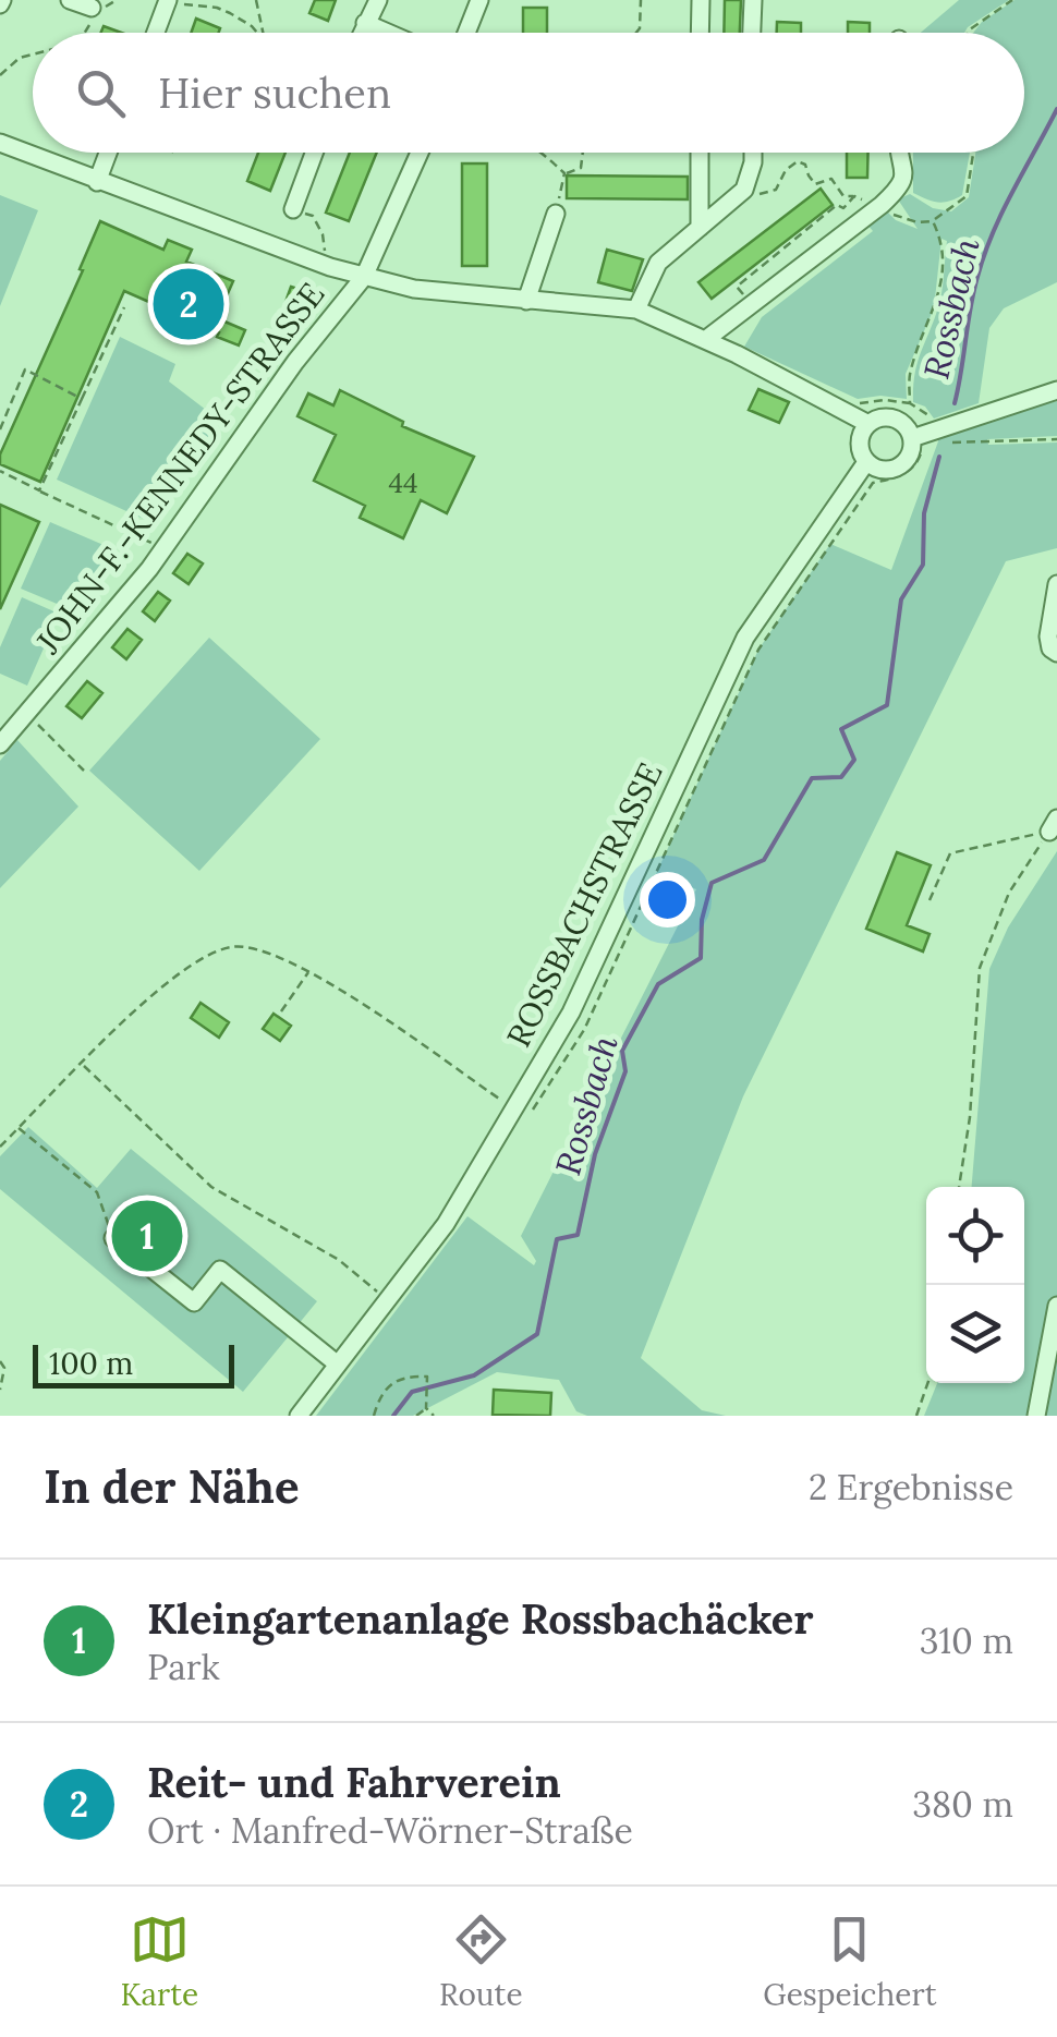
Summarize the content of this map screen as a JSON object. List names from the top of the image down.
{
  "streets": {
    "street": ["JOHN-F.-KENNEDY-STRASSE", "ROSSBACHSTRASSE"]
  },
  "water": ["Rossbach"],
  "house_numbers": ["44"],
  "scale_bar": "100 m",
  "page": {
    "search": "Hier suchen",
    "pins": ["2", "1"],
    "scale": "100 m",
    "heading": ["In der Nähe", "2 Ergebnisse"],
    "list": [
      {
        "mark": "1",
        "name": "Kleingartenanlage Rossbachäcker",
        "note": "Park",
        "value": "310 m"
      },
      {
        "mark": "2",
        "name": "Reit- und Fahrverein",
        "note": "Ort · Manfred-Wörner-Straße",
        "value": "380 m"
      }
    ],
    "nav": ["Karte", "Route", "Gespeichert"]
  }
}
